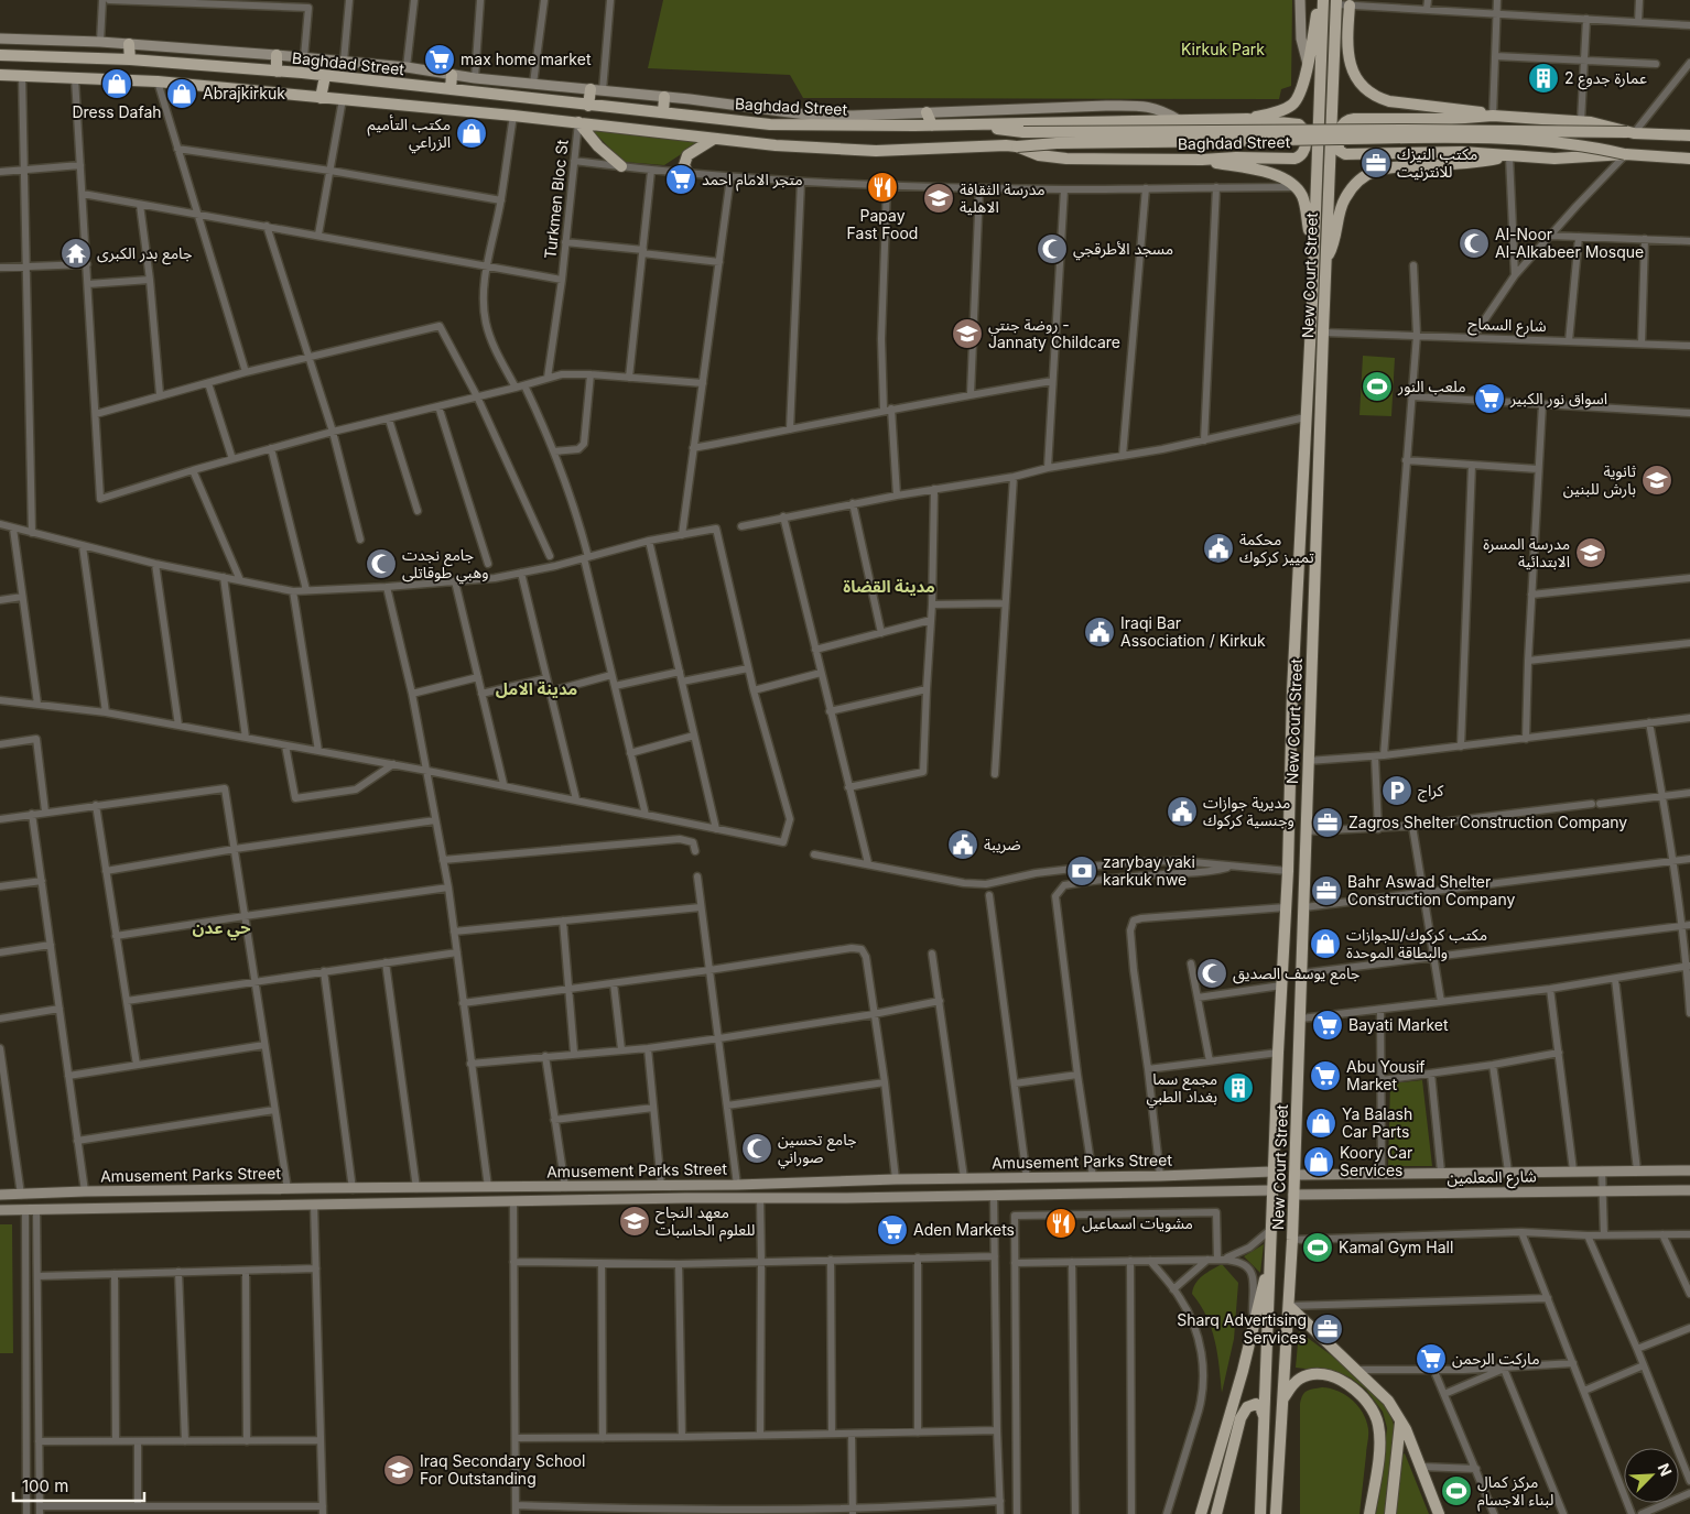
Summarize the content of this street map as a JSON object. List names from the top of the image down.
{
  "streets": {
    "main road": [
      "Baghdad Street",
      "New Court Street",
      "Amusement Parks Street",
      "شارع المعلمين"
    ],
    "street": ["Turkmen Bloc St", "شارع السماح"]
  },
  "crossings": [
    ["Baghdad Street", "Turkmen Bloc St"],
    ["New Court Street", "شارع السماح"],
    ["New Court Street", "Amusement Parks Street"],
    ["New Court Street", "شارع المعلمين"]
  ],
  "districts": ["مدينة القضاة", "مدينة الامل", "حي عدن"],
  "parks": ["Kirkuk Park"],
  "places": {
    "supermarket": [
      "max home market",
      "متجر الامام احمد",
      "اسواق نور الكبير",
      "Bayati Market",
      "Abu Yousif Market",
      "Aden Markets",
      "ماركت الرحمن"
    ],
    "building": ["عمارة جدوع 2", "مجمع سما بغداد الطبي"],
    "shop": [
      "Dress Dafah",
      "Abrajkirkuk",
      "مكتب التأميم الزراعي",
      "مكتب كركوك/للجوازات والبطاقة الموحدة",
      "Ya Balash Car Parts",
      "Koory Car Services"
    ],
    "office": [
      "مكتب النيزك للانترنيت",
      "Zagros Shelter Construction Company",
      "Bahr Aswad Shelter Construction Company",
      "Sharq Advertising Services"
    ],
    "restaurant": ["Papay Fast Food", "مشويات اسماعيل"],
    "school or university": [
      "مدرسة الثقافة الاهلية",
      "روضة جنتي - Jannaty Childcare",
      "ثانوية بارش للبنين",
      "مدرسة المسرة الابتدائية",
      "معهد النجاح للعلوم الحاسبات",
      "Iraq Secondary School For Outstanding"
    ],
    "mosque": [
      "Al-Noor Al-Alkabeer Mosque",
      "مسجد الأطرقجي",
      "جامع نجدت وهبي طوقاتلى",
      "جامع يوسف الصديق",
      "جامع تحسين صوراني"
    ],
    "temple": ["جامع بدر الكبرى"],
    "sports": ["ملعب النور", "Kamal Gym Hall", "مركز كمال لبناء الاجسام"],
    "public building": [
      "محكمة تمييز كركوك",
      "Iraqi Bar Association / Kirkuk",
      "مديرية جوازات وجنسية كركوك",
      "ضريبة"
    ],
    "parking": ["كراج"],
    "bank": ["zarybay yaki karkuk nwe"]
  },
  "scale_bar": "100 m",
  "north": "top right"
}
